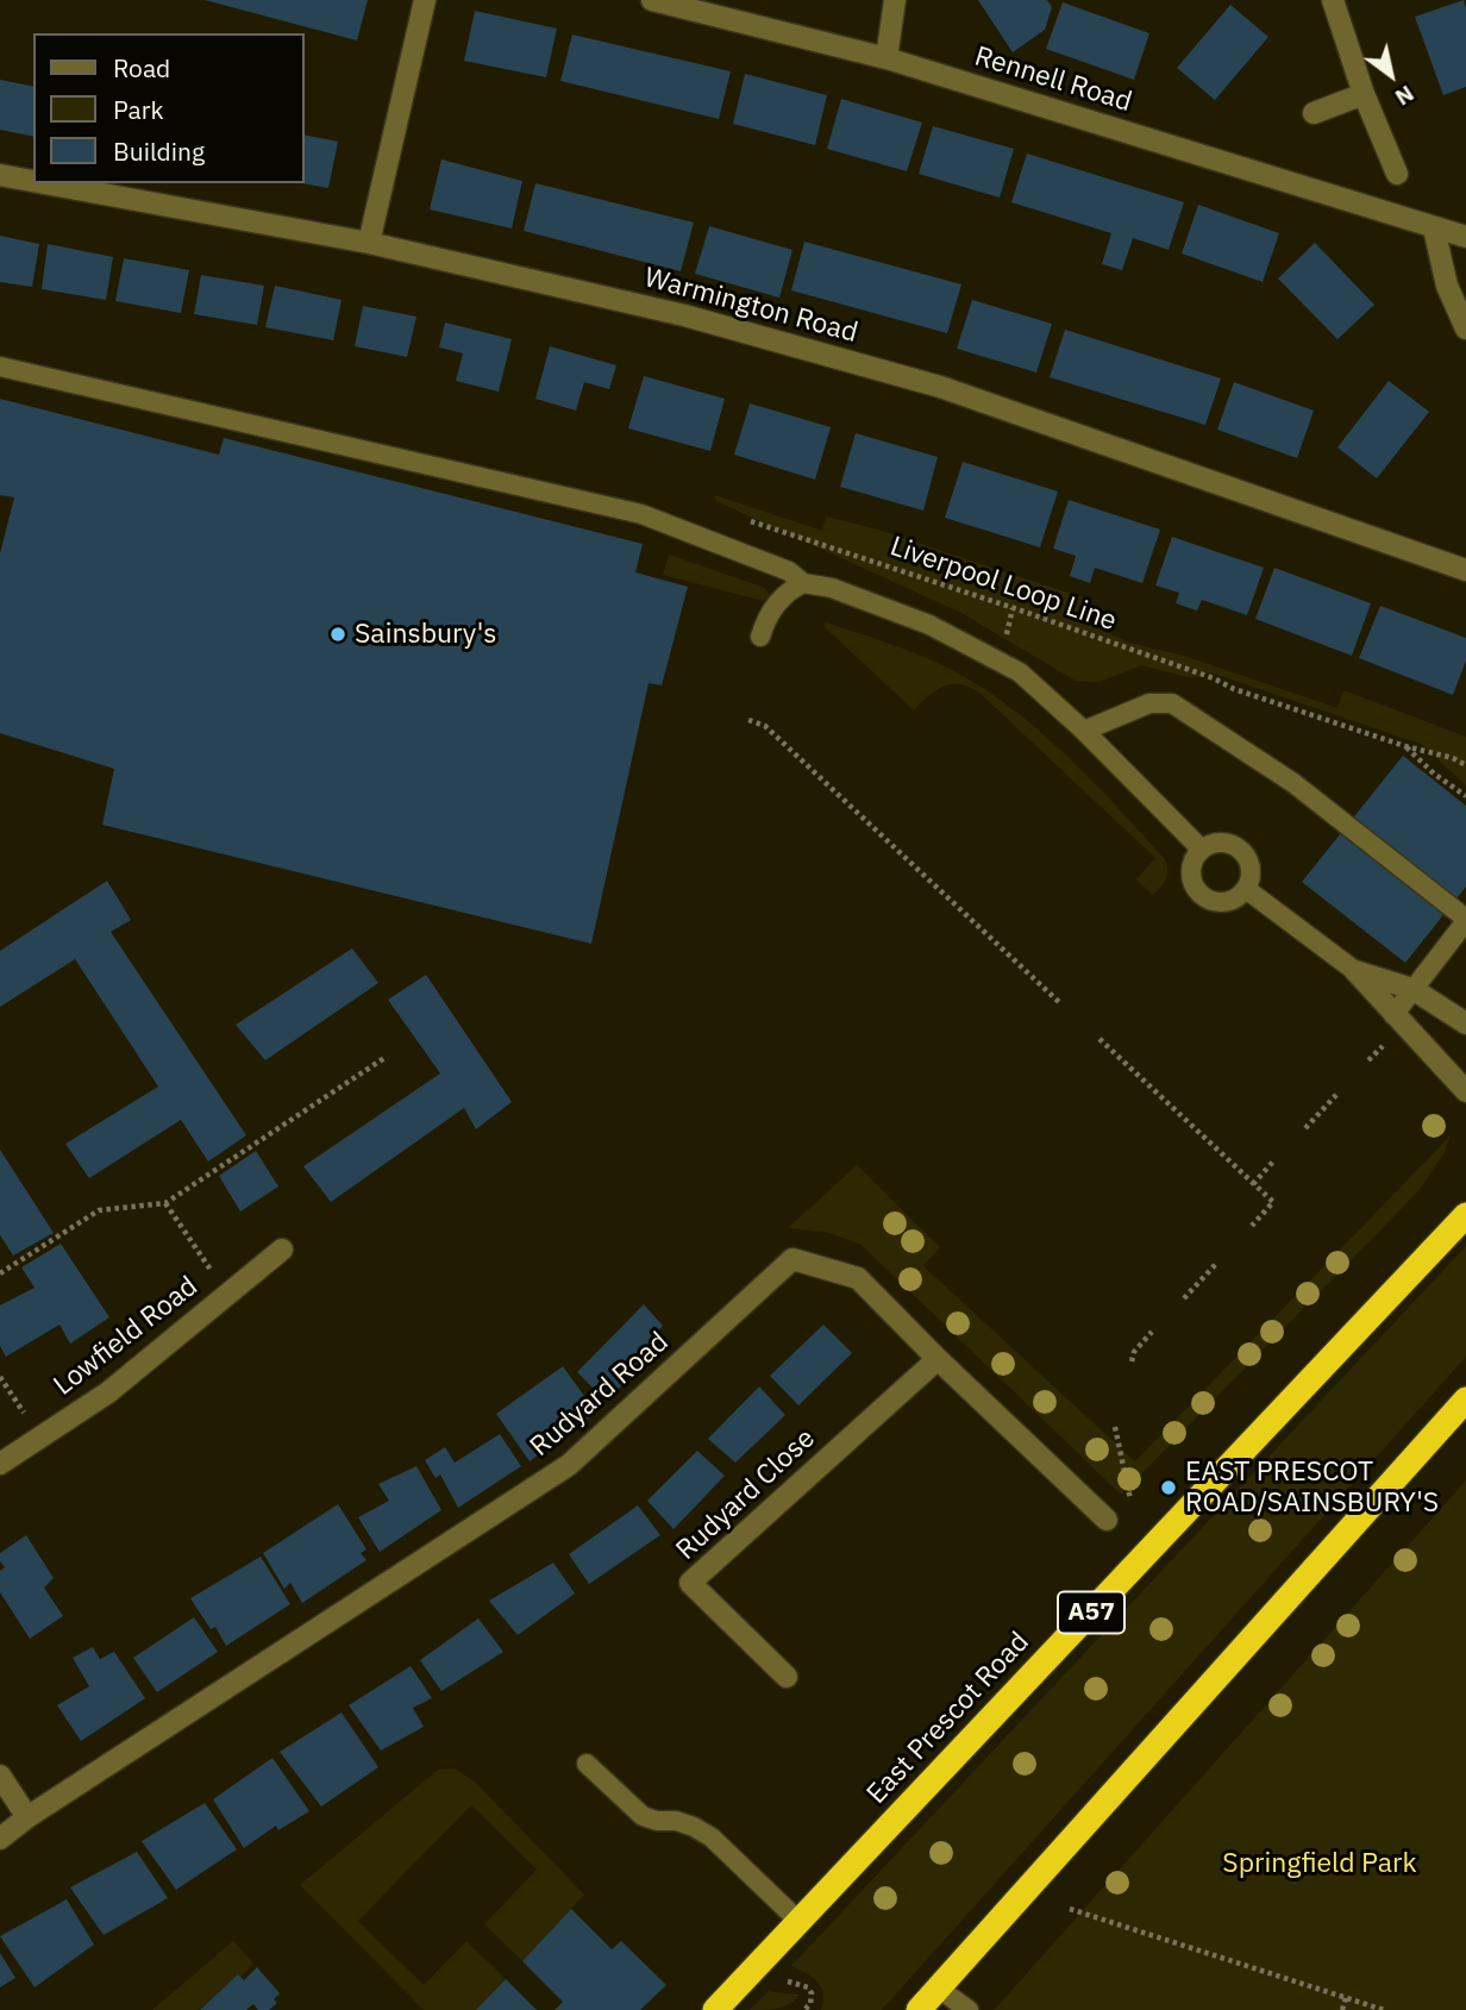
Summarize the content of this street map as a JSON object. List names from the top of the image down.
{
  "streets": {
    "highway": ["A57", "East Prescot Road"],
    "street": [
      "Rennell Road",
      "Warmington Road",
      "Lowfield Road",
      "Rudyard Road",
      "Rudyard Close"
    ],
    "path": ["Liverpool Loop Line"]
  },
  "crossings": [
    ["Rudyard Road", "Rudyard Close"]
  ],
  "parks": ["Springfield Park"],
  "places": ["Sainsbury's", "EAST PRESCOT ROAD/SAINSBURY'S"],
  "legend": ["Road", "Park", "Building"],
  "north": "bottom right"
}
